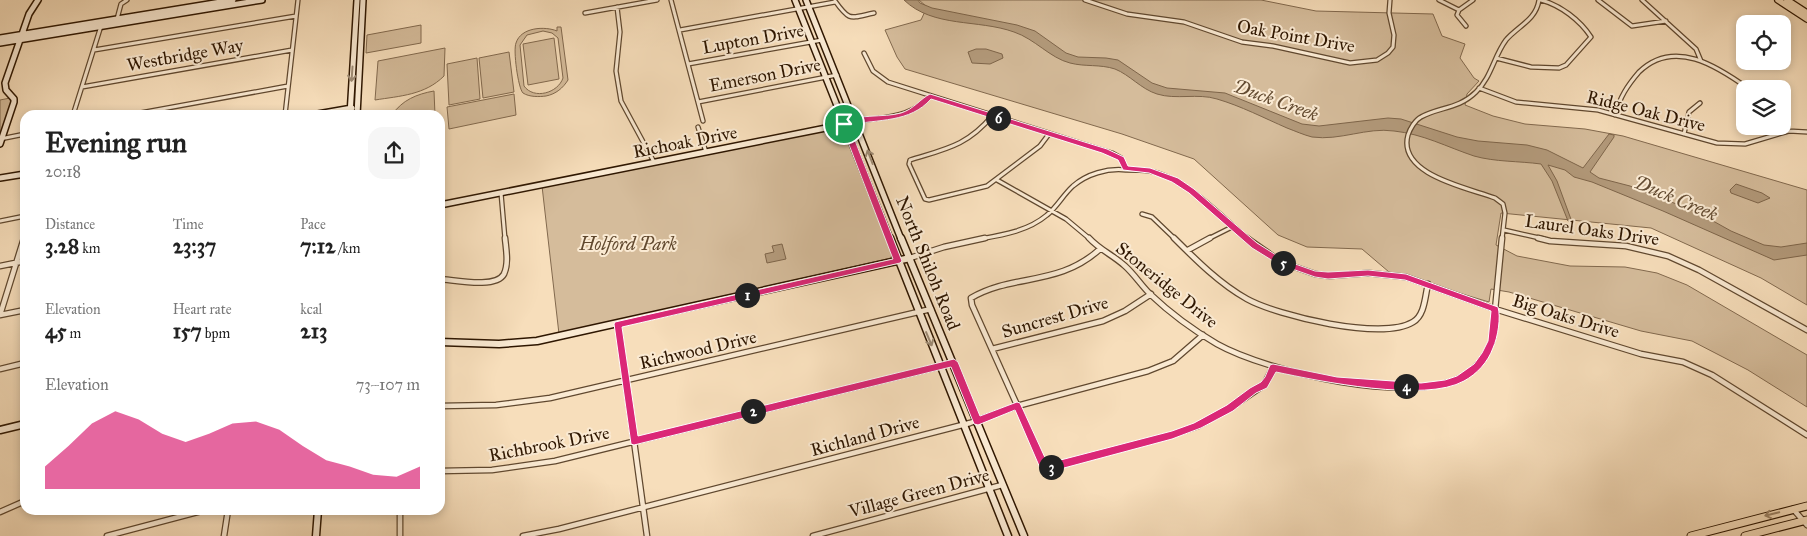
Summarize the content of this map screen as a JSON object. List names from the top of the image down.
{
  "streets": {
    "main road": ["Richoak Drive", "North Shiloh Road"],
    "street": [
      "Oak Point Drive",
      "Lupton Drive",
      "Westbridge Way",
      "Emerson Drive",
      "Ridge Oak Drive",
      "Laurel Oaks Drive",
      "Stoneridge Drive",
      "Big Oaks Drive",
      "Suncrest Drive",
      "Richwood Drive",
      "Richland Drive",
      "Richbrook Drive",
      "Village Green Drive"
    ]
  },
  "crossings": [
    ["Lupton Drive", "North Shiloh Road"],
    ["Emerson Drive", "North Shiloh Road"],
    ["Richoak Drive", "North Shiloh Road"],
    ["North Shiloh Road", "Big Oaks Drive"],
    ["North Shiloh Road", "Richwood Drive"],
    ["North Shiloh Road", "Richland Drive"],
    ["North Shiloh Road", "Richbrook Drive"],
    ["North Shiloh Road", "Village Green Drive"],
    ["Stoneridge Drive", "Big Oaks Drive"],
    ["Stoneridge Drive", "Suncrest Drive"],
    ["Stoneridge Drive", "Richland Drive"]
  ],
  "water": ["Duck Creek"],
  "parks": ["Holford Park"],
  "page": {
    "pins": [
      "6",
      "5",
      "1",
      "4",
      "2",
      "3"
    ],
    "heading": ["Evening run", "20:18"],
    "stats": [
      ["Distance", "3.28 km"],
      ["Time", "23:37"],
      ["Pace", "7:12 /km"],
      ["Elevation", "45 m"],
      ["Heart rate", "157 bpm"],
      ["kcal", "213"]
    ],
    "chart": ["Elevation", "73–107 m"]
  }
}
